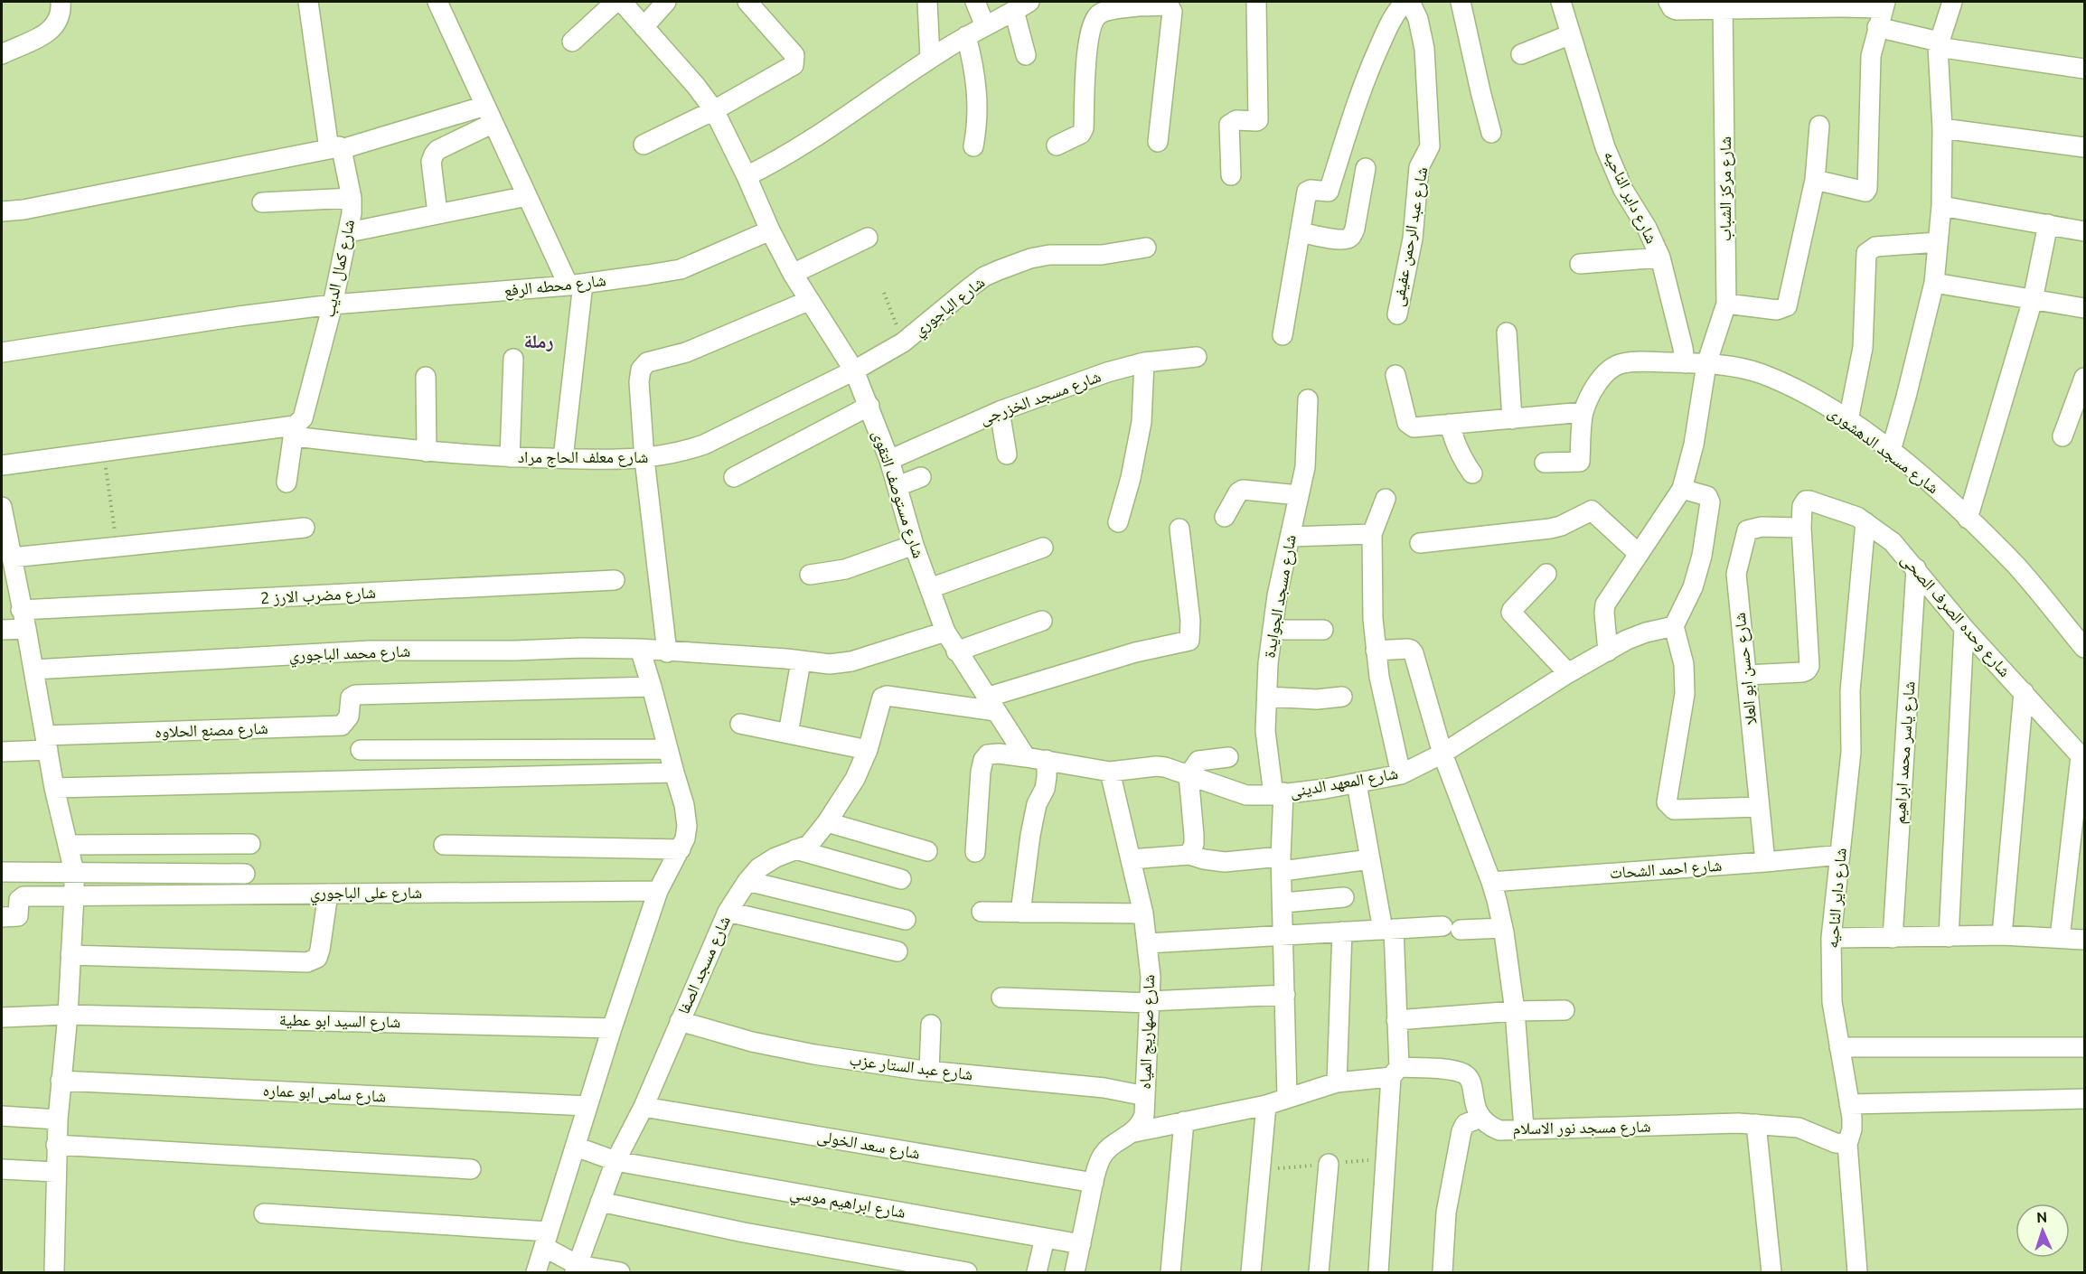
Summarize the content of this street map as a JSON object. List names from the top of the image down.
{
  "streets": {
    "street": [
      "شارع مركز الشباب",
      "شارع داير الناحيه",
      "شارع عبد الرحمن عفيفى",
      "شارع كمال الديب",
      "شارع محطه الرفع",
      "شارع الباجوري",
      "شارع مسجد الخزرجى",
      "شارع مسجد الدهشورى",
      "شارع معلف الحاج مراد",
      "شارع مستوصف التقوى",
      "شارع مضرب الارز 2",
      "شارع مسجد الجوايدة",
      "شارع وحده الصرف الصحى",
      "شارع محمد الباجوري",
      "شارع حسن ابو العلا",
      "شارع مصنع الحلاوه",
      "شارع ياسر محمد ابراهيم",
      "شارع المعهد الدينى",
      "شارع احمد الشحات",
      "شارع على الباجوري",
      "شارع مسجد الصفا",
      "شارع السيد ابو عطية",
      "شارع صهاريج المياه",
      "شارع عبد الستار عزب",
      "شارع سامى ابو عماره",
      "شارع مسجد نور الاسلام",
      "شارع سعد الخولى",
      "شارع ابراهيم موسي"
    ]
  },
  "crossings": [
    ["شارع مركز الشباب", "شارع مسجد الدهشورى"],
    ["شارع مركز الشباب", "شارع المعهد الدينى"],
    ["شارع داير الناحيه", "شارع مسجد الدهشورى"],
    ["شارع داير الناحيه", "شارع وحده الصرف الصحى"],
    ["شارع داير الناحيه", "شارع احمد الشحات"],
    ["شارع داير الناحيه", "شارع مسجد نور الاسلام"],
    ["شارع كمال الديب", "شارع محطه الرفع"],
    ["شارع كمال الديب", "شارع معلف الحاج مراد"],
    ["شارع محطه الرفع", "شارع مستوصف التقوى"],
    ["شارع الباجوري", "شارع معلف الحاج مراد"],
    ["شارع الباجوري", "شارع مستوصف التقوى"],
    ["شارع مسجد الخزرجى", "شارع مستوصف التقوى"],
    ["شارع معلف الحاج مراد", "شارع مستوصف التقوى"],
    ["شارع مستوصف التقوى", "شارع محمد الباجوري"],
    ["شارع مستوصف التقوى", "شارع المعهد الدينى"],
    ["شارع مستوصف التقوى", "شارع مسجد الصفا"],
    ["شارع مسجد الجوايدة", "شارع المعهد الدينى"],
    ["شارع وحده الصرف الصحى", "شارع حسن ابو العلا"],
    ["شارع وحده الصرف الصحى", "شارع ياسر محمد ابراهيم"],
    ["شارع حسن ابو العلا", "شارع احمد الشحات"],
    ["شارع المعهد الدينى", "شارع صهاريج المياه"],
    ["شارع مسجد الصفا", "شارع عبد الستار عزب"],
    ["شارع مسجد الصفا", "شارع سعد الخولى"],
    ["شارع مسجد الصفا", "شارع ابراهيم موسي"],
    ["شارع صهاريج المياه", "شارع عبد الستار عزب"]
  ],
  "districts": ["رملة"],
  "north": "top"
}
